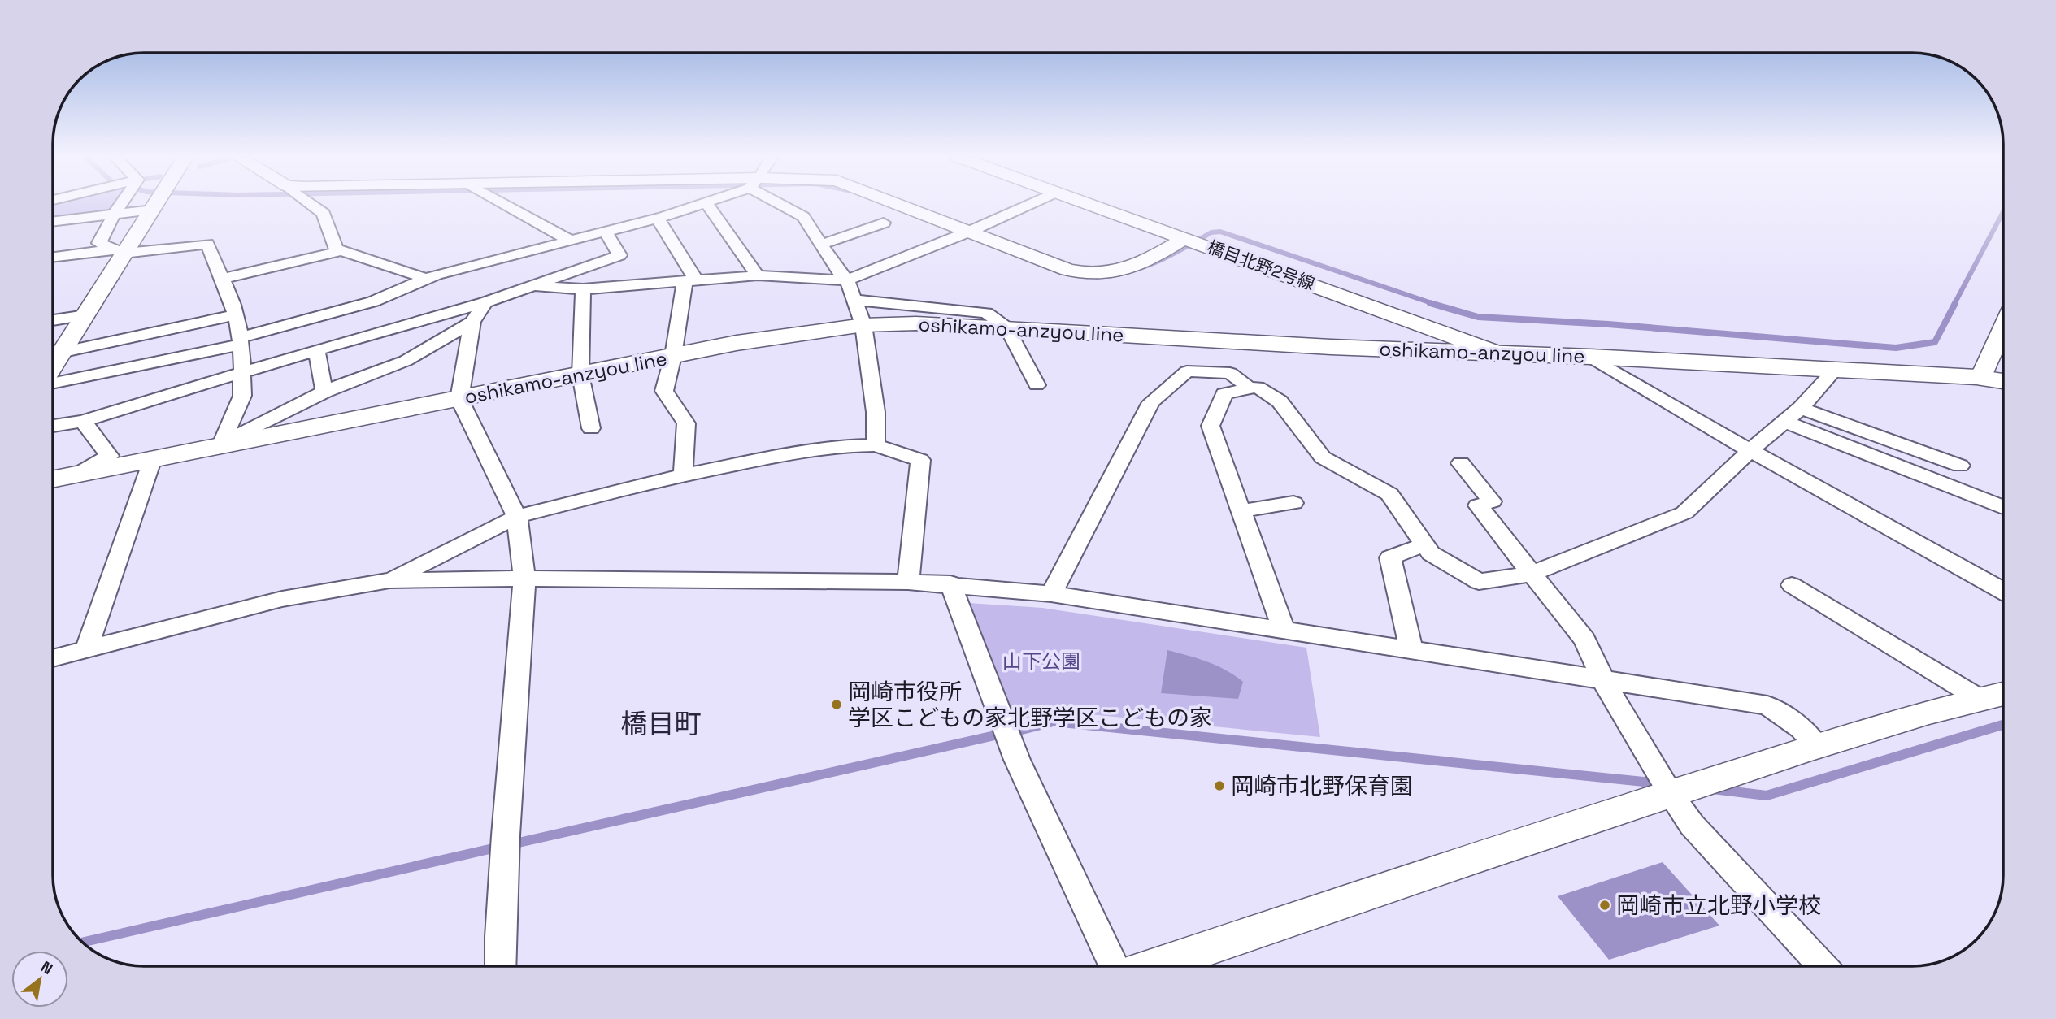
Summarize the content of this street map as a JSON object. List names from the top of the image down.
{
  "streets": {
    "main road": ["oshikamo-anzyou line"],
    "street": ["橋目北野2号線"]
  },
  "crossings": [
    ["橋目北野2号線", "oshikamo-anzyou line"]
  ],
  "districts": ["橋目町"],
  "parks": ["山下公園"],
  "places": ["岡崎市役所 学区こどもの家北野学区こどもの家", "岡崎市北野保育園", "岡崎市立北野小学校"],
  "north": "top right"
}
